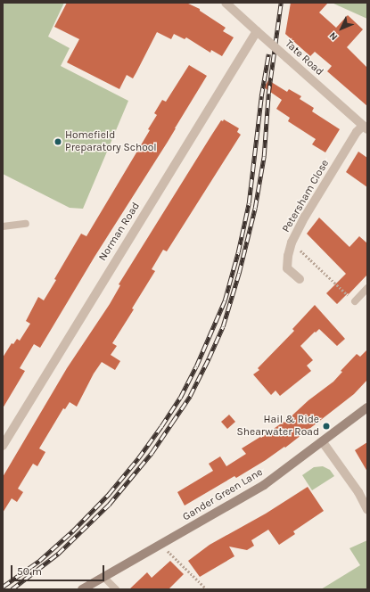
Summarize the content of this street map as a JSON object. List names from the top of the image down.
{
  "streets": {
    "street": [
      "Tate Road",
      "Petersham Close",
      "Norman Road",
      "Gander Green Lane"
    ]
  },
  "crossings": [
    ["Tate Road", "Petersham Close"],
    ["Tate Road", "Norman Road"]
  ],
  "places": ["Homefield Preparatory School", "Hail & Ride Shearwater Road"],
  "scale_bar": "50 m",
  "north": "bottom left"
}
